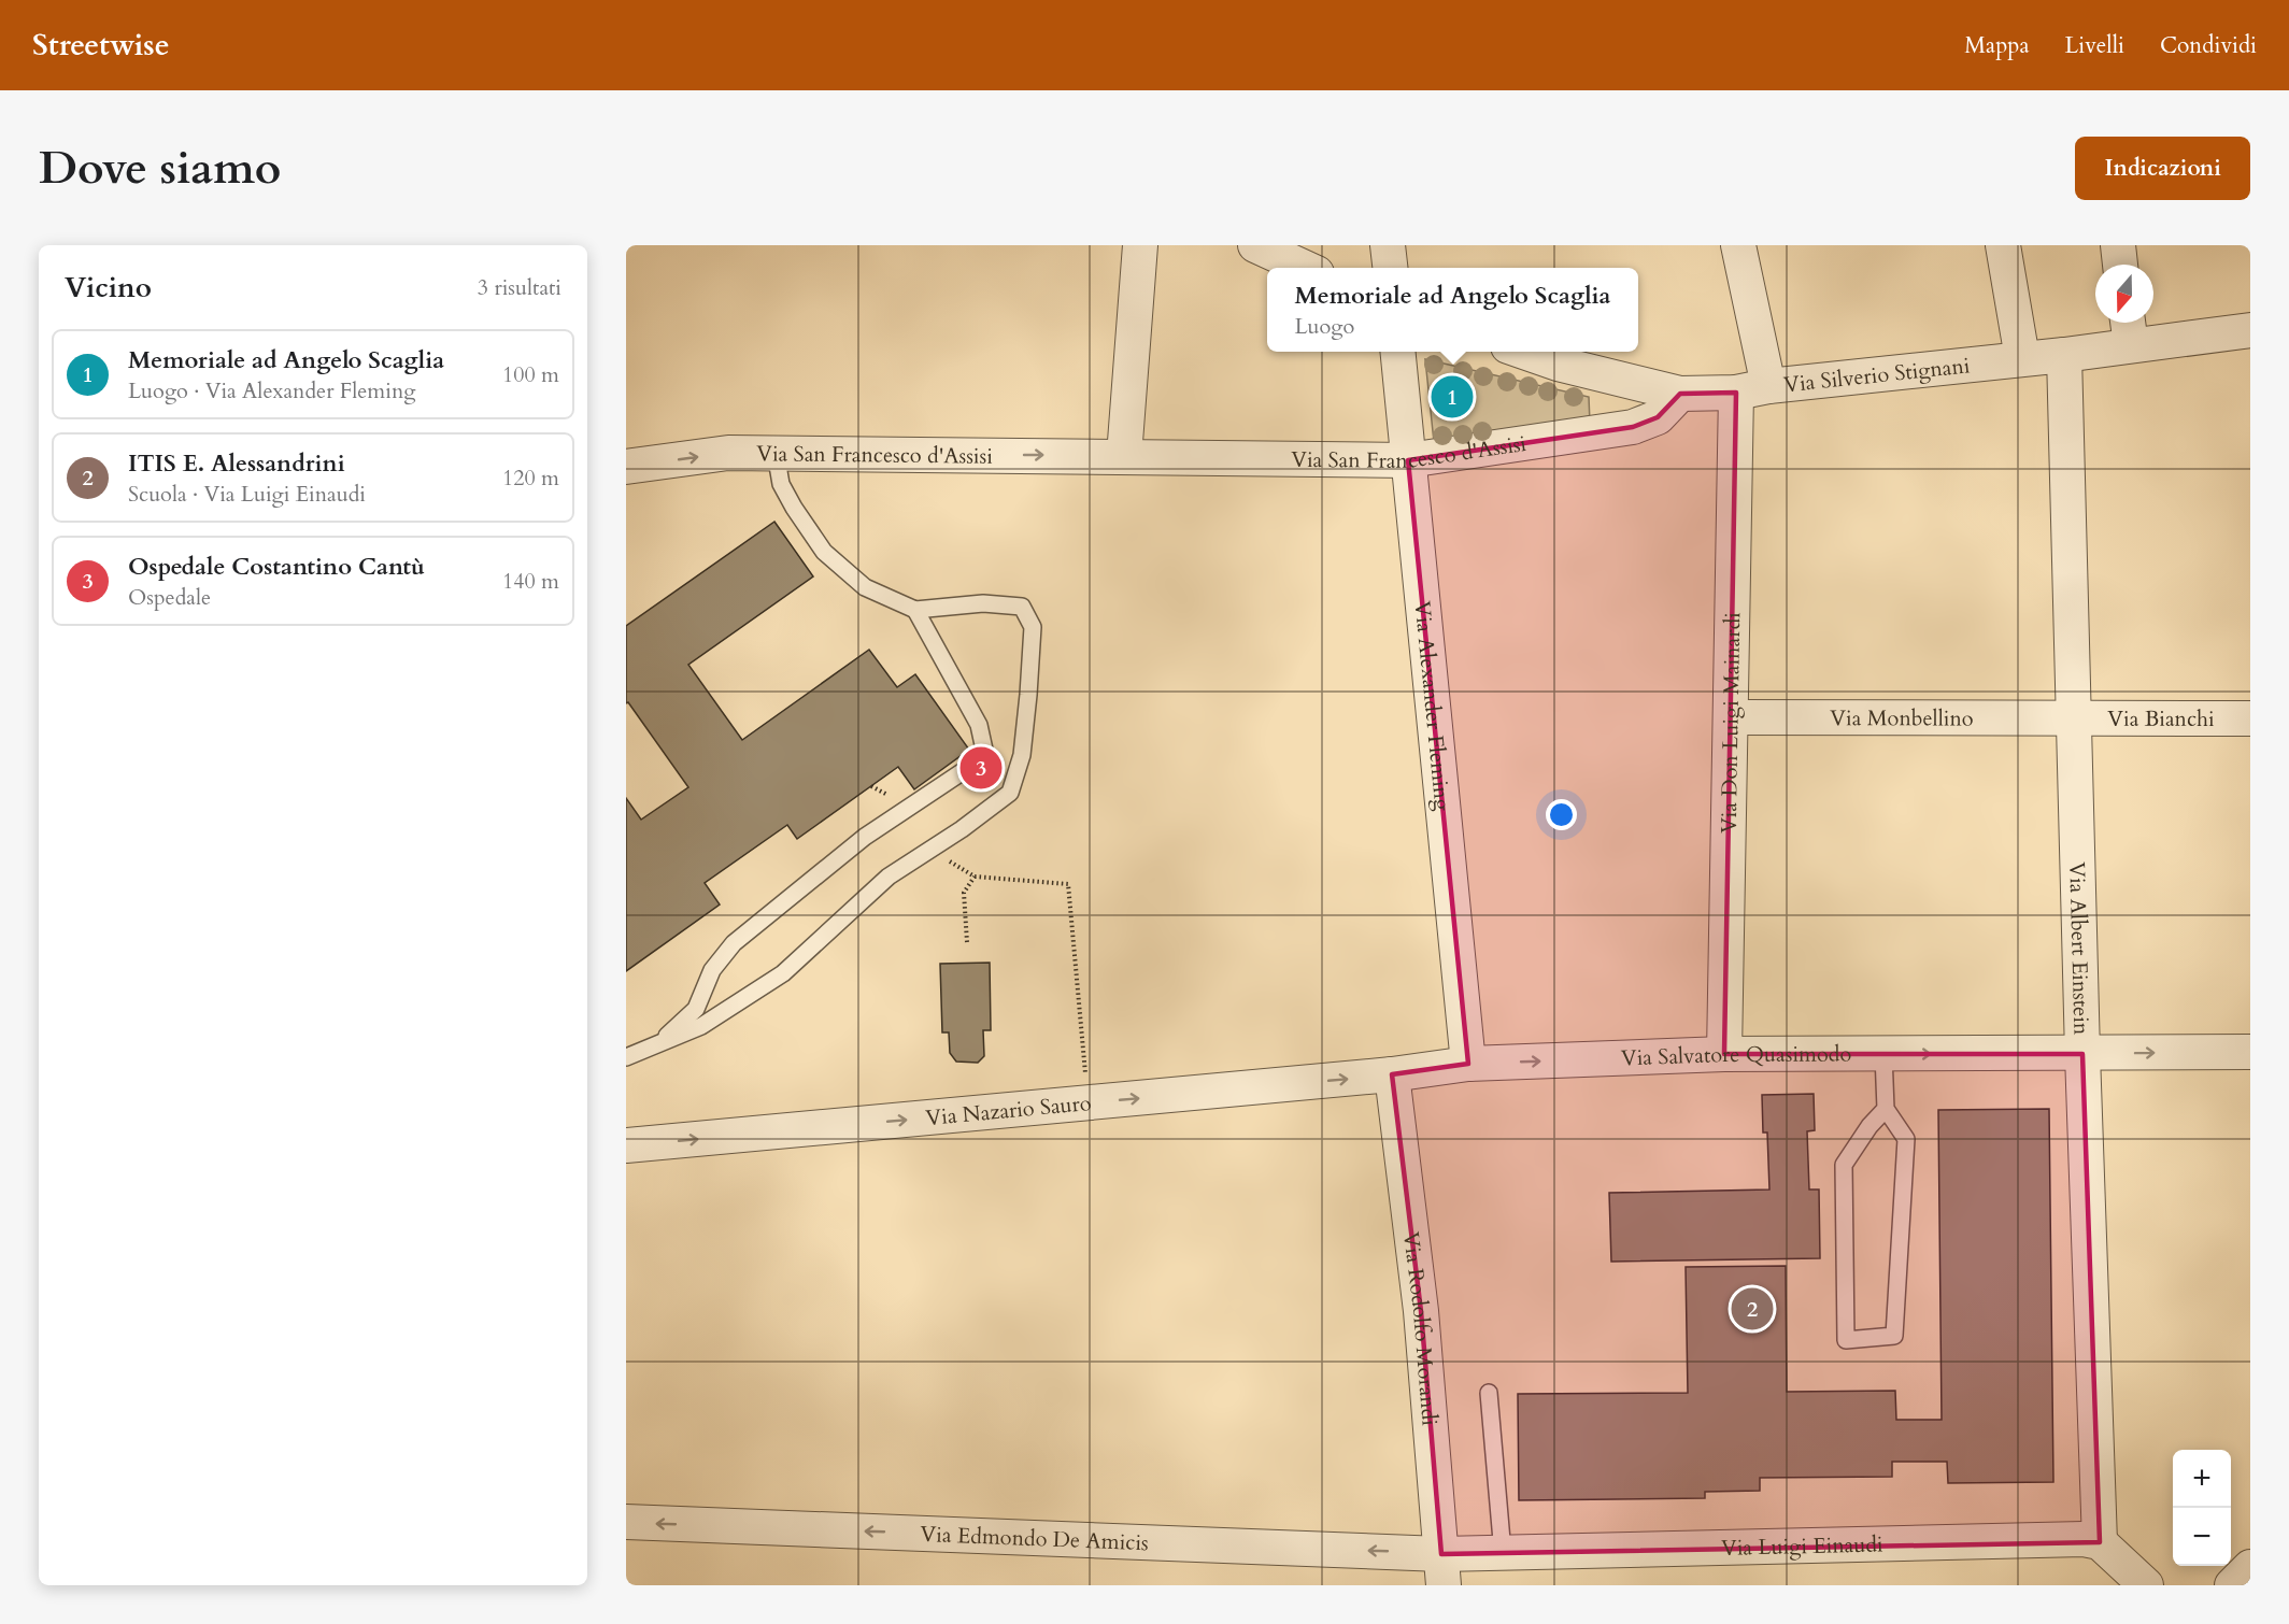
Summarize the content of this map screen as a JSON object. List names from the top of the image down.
{
  "streets": {
    "street": [
      "Via Silverio Stignani",
      "Via San Francesco d'Assisi",
      "Via Alexander Fleming",
      "Via Monbellino",
      "Via Bianchi",
      "Via Don Luigi Mainardi",
      "Via Albert Einstein",
      "Via Salvatore Quasimodo",
      "Via Nazario Sauro",
      "Via Rodolfo Morandi",
      "Via Edmondo De Amicis",
      "Via Luigi Einaudi"
    ]
  },
  "crossings": [
    ["Via Silverio Stignani", "Via San Francesco d'Assisi"],
    ["Via Silverio Stignani", "Via Don Luigi Mainardi"],
    ["Via Silverio Stignani", "Via Albert Einstein"],
    ["Via San Francesco d'Assisi", "Via Alexander Fleming"],
    ["Via Alexander Fleming", "Via Salvatore Quasimodo"],
    ["Via Monbellino", "Via Bianchi"],
    ["Via Monbellino", "Via Don Luigi Mainardi"],
    ["Via Monbellino", "Via Albert Einstein"],
    ["Via Bianchi", "Via Albert Einstein"],
    ["Via Don Luigi Mainardi", "Via Salvatore Quasimodo"],
    ["Via Albert Einstein", "Via Salvatore Quasimodo"],
    ["Via Albert Einstein", "Via Luigi Einaudi"],
    ["Via Salvatore Quasimodo", "Via Nazario Sauro"],
    ["Via Salvatore Quasimodo", "Via Rodolfo Morandi"],
    ["Via Nazario Sauro", "Via Rodolfo Morandi"],
    ["Via Rodolfo Morandi", "Via Edmondo De Amicis"],
    ["Via Rodolfo Morandi", "Via Luigi Einaudi"],
    ["Via Edmondo De Amicis", "Via Luigi Einaudi"]
  ],
  "one_way": [
    "Via San Francesco d'Assisi",
    "Via Salvatore Quasimodo",
    "Via Nazario Sauro",
    "Via Edmondo De Amicis"
  ],
  "north": "bottom",
  "page": {
    "header": "Streetwise",
    "nav": ["Mappa", "Livelli", "Condividi"],
    "buttons": "Indicazioni",
    "title": "Dove siamo",
    "heading": ["Vicino", "3 risultati"],
    "popup": ["Memoriale ad Angelo Scaglia", "Luogo"],
    "list": [
      {
        "mark": "1",
        "name": "Memoriale ad Angelo Scaglia",
        "note": "Luogo · Via Alexander Fleming",
        "value": "100 m"
      },
      {
        "mark": "2",
        "name": "ITIS E. Alessandrini",
        "note": "Scuola · Via Luigi Einaudi",
        "value": "120 m"
      },
      {
        "mark": "3",
        "name": "Ospedale Costantino Cantù",
        "note": "Ospedale",
        "value": "140 m"
      }
    ],
    "pins": ["1", "3", "2"],
    "map_buttons": ["+", "−"]
  }
}
